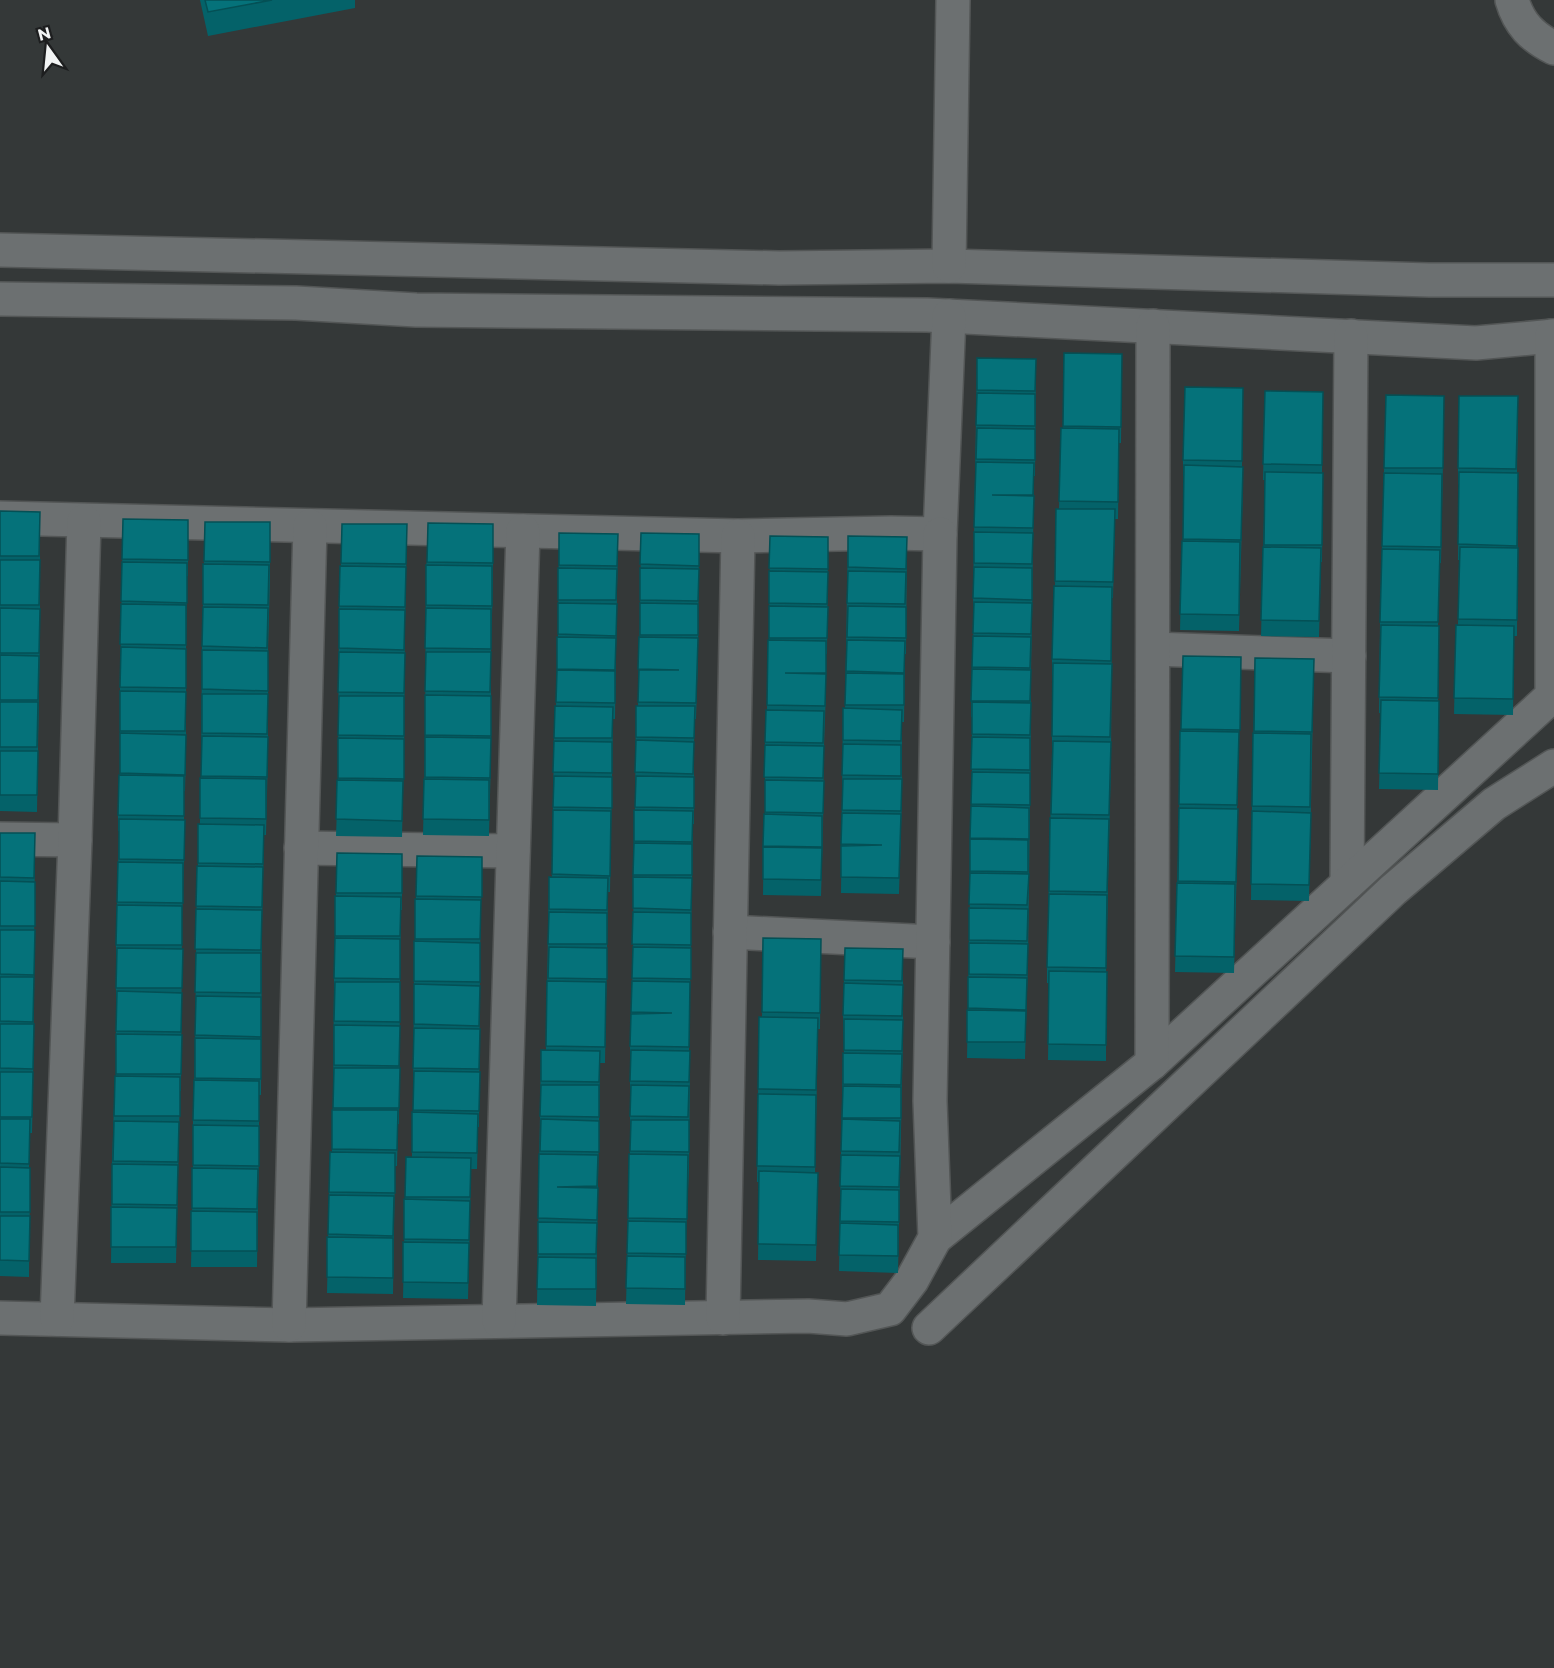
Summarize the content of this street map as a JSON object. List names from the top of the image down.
{
  "north": "top"
}
